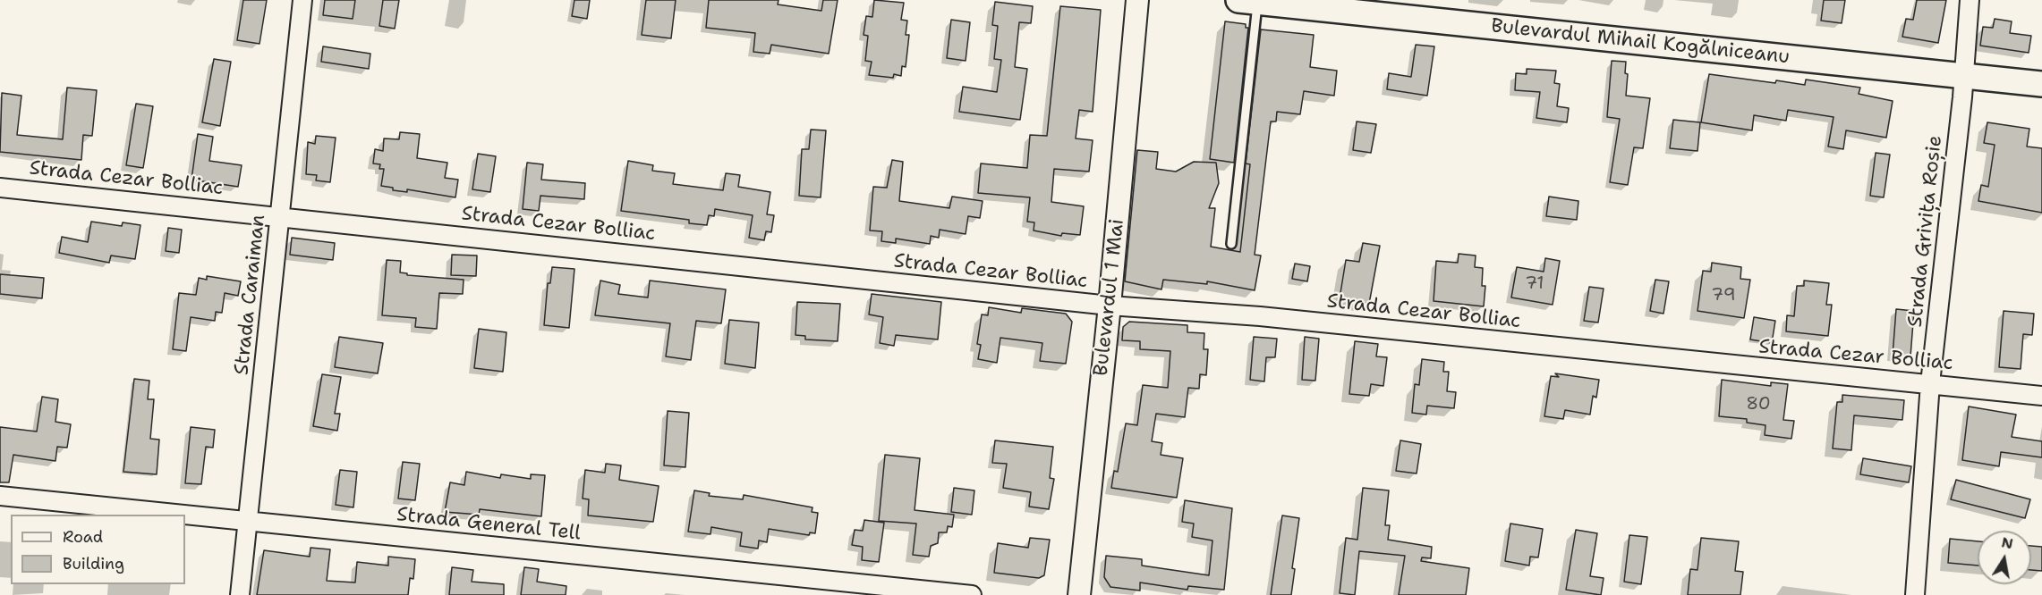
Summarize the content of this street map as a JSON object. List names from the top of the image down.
{
  "streets": {
    "main road": ["Bulevardul Mihail Kogălniceanu"],
    "street": [
      "Strada Cezar Bolliac",
      "Strada Grivița Roșie",
      "Strada Caraiman",
      "Bulevardul 1 Mai",
      "Strada General Tell"
    ]
  },
  "crossings": [
    ["Bulevardul Mihail Kogălniceanu", "Strada Grivița Roșie"],
    ["Strada Cezar Bolliac", "Strada Grivița Roșie"],
    ["Strada Cezar Bolliac", "Strada Caraiman"],
    ["Strada Cezar Bolliac", "Bulevardul 1 Mai"],
    ["Strada Caraiman", "Strada General Tell"]
  ],
  "house_numbers": ["71", "79", "80"],
  "legend": ["Road", "Building"],
  "north": "top"
}
